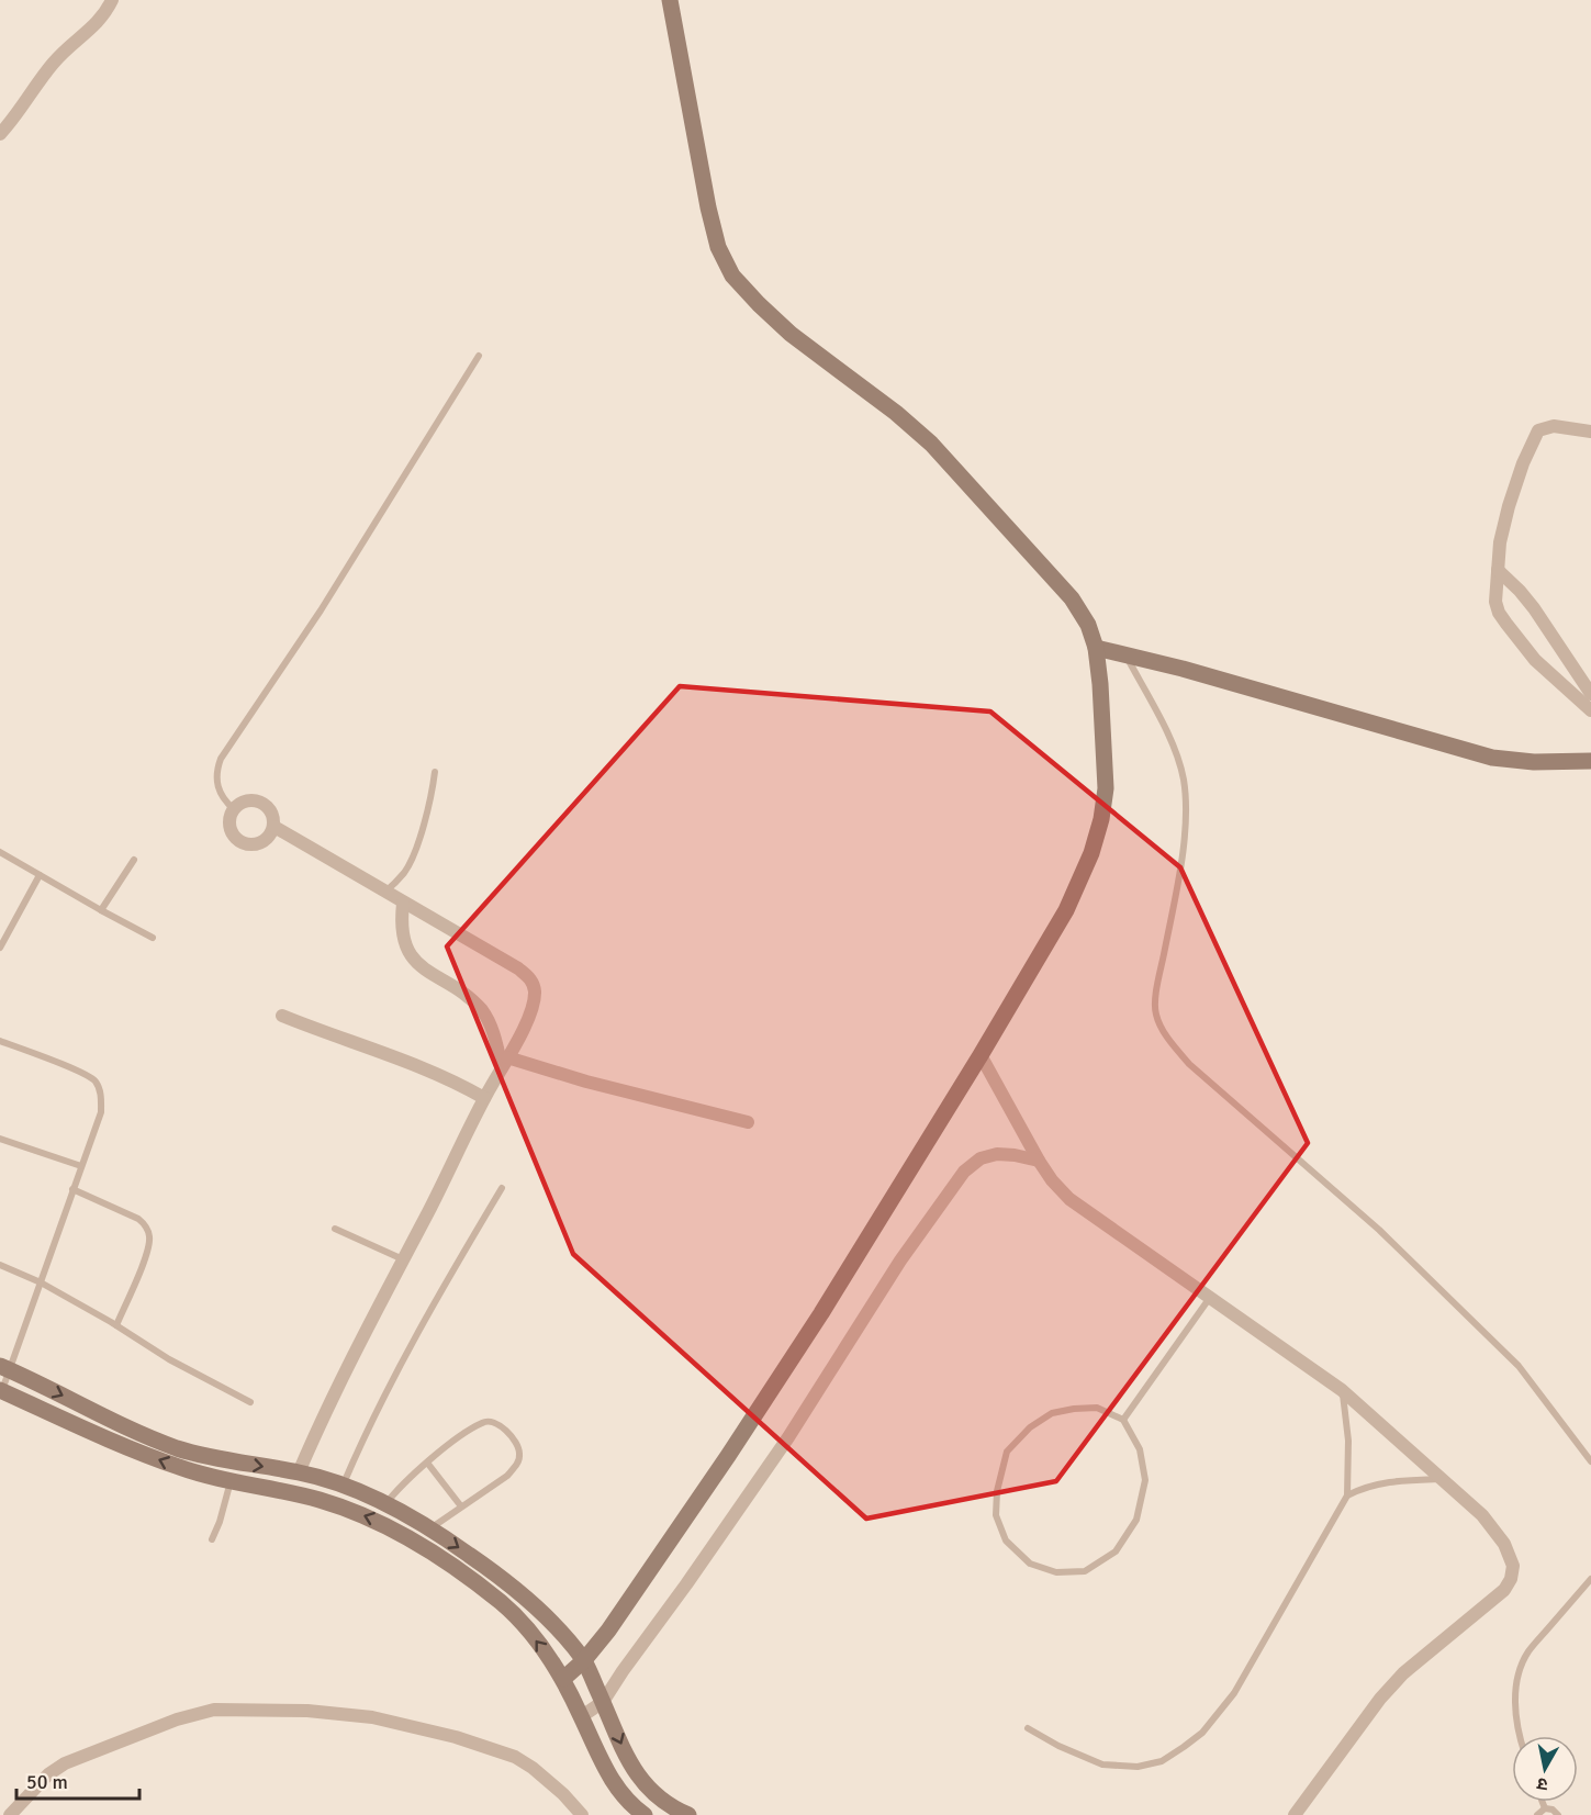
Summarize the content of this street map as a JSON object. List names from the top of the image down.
{
  "scale_bar": "50 m",
  "north": "bottom"
}
